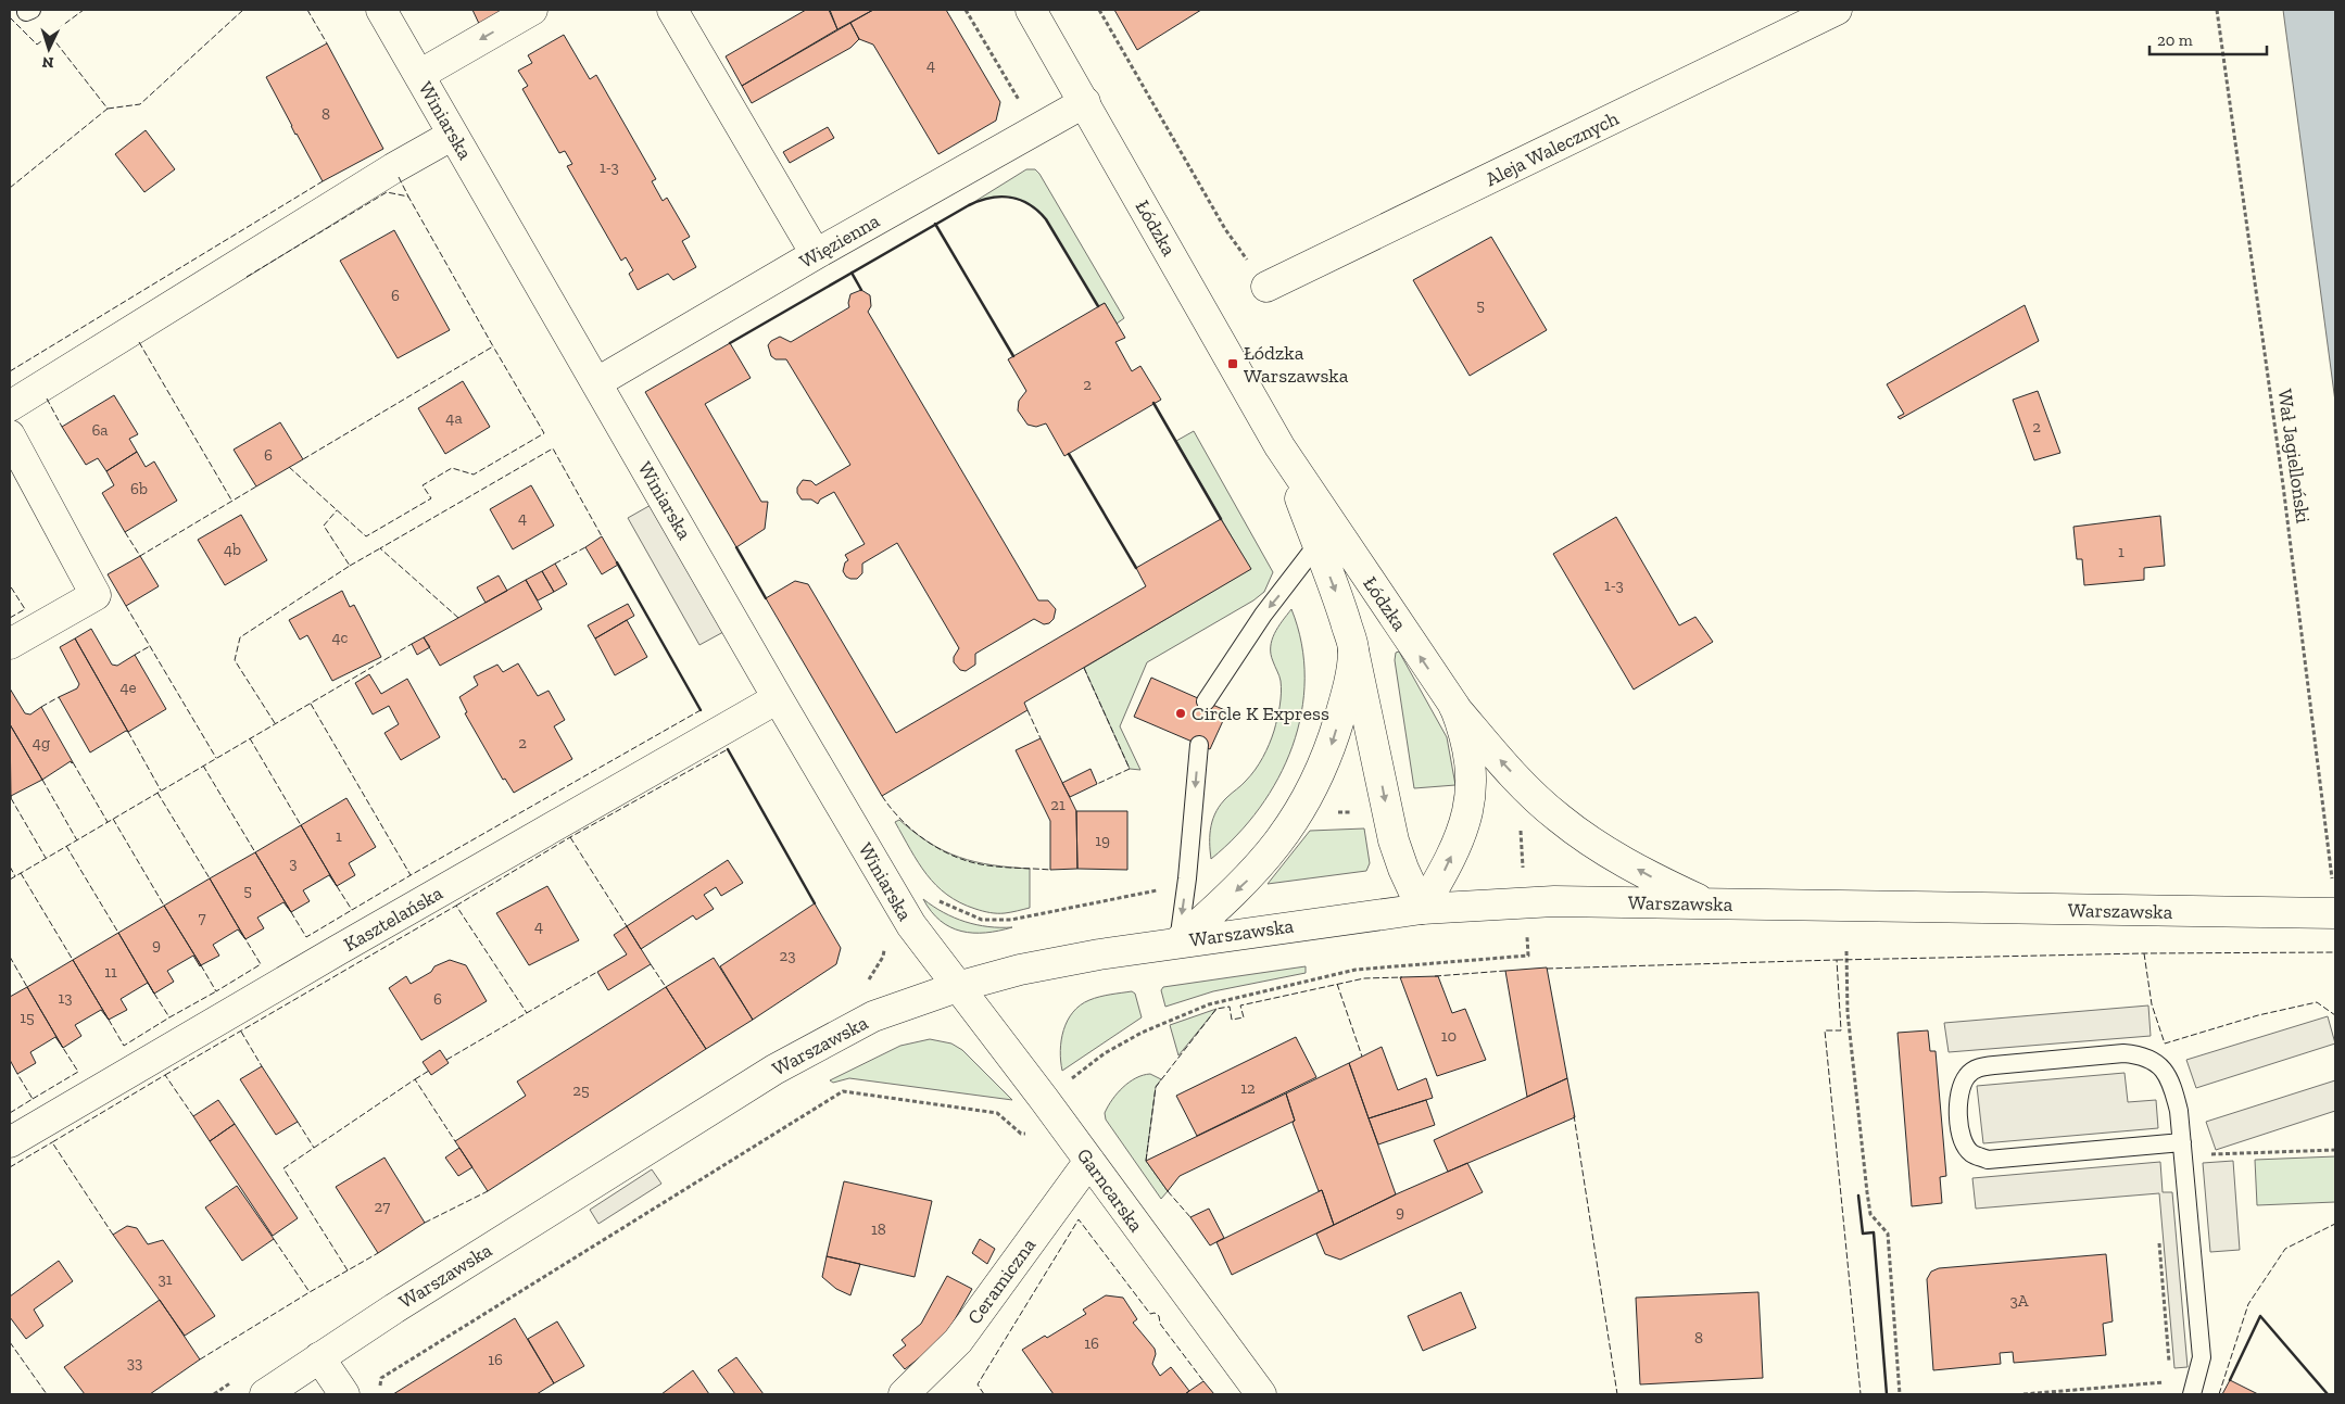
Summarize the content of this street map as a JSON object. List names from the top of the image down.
{
  "streets": {
    "street": [
      "Winiarska",
      "Aleja Walecznych",
      "Łódzka",
      "Więzienna",
      "Warszawska",
      "Kasztelańska",
      "Garncarska",
      "Ceramiczna"
    ],
    "path": ["Wał Jagielloński"]
  },
  "crossings": [
    ["Winiarska", "Więzienna"],
    ["Winiarska", "Warszawska"],
    ["Winiarska", "Kasztelańska"],
    ["Winiarska", "Garncarska"],
    ["Łódzka", "Więzienna"],
    ["Łódzka", "Warszawska"],
    ["Wał Jagielloński", "Warszawska"],
    ["Warszawska", "Garncarska"],
    ["Garncarska", "Ceramiczna"]
  ],
  "places": {
    "transit": ["Łódzka Warszawska"],
    "other": ["Circle K Express"]
  },
  "house_numbers": [
    "4",
    "8",
    "1-3",
    "6",
    "5",
    "2",
    "4a",
    "2",
    "6a",
    "6",
    "6b",
    "4",
    "4b",
    "1",
    "1-3",
    "4c",
    "4e",
    "4g",
    "2",
    "21",
    "1",
    "19",
    "3",
    "5",
    "7",
    "4",
    "9",
    "23",
    "11",
    "13",
    "6",
    "15",
    "10",
    "12",
    "25",
    "27",
    "9",
    "18",
    "31",
    "3A",
    "8",
    "16",
    "16",
    "33"
  ],
  "scale_bar": "20 m",
  "north": "bottom"
}
